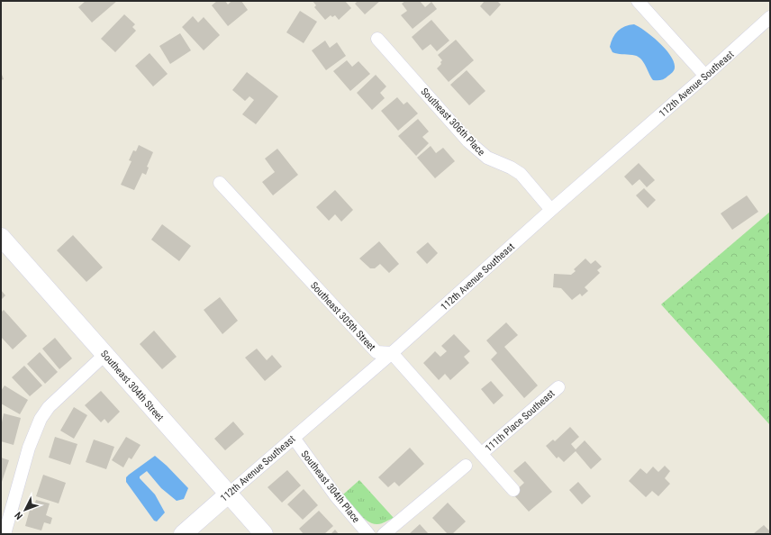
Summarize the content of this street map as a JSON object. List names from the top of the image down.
{
  "streets": {
    "street": [
      "112th Avenue Southeast",
      "Southeast 306th Place",
      "Southeast 305th Street",
      "Southeast 304th Street",
      "111th Place Southeast",
      "Southeast 304th Place"
    ]
  },
  "crossings": [
    ["112th Avenue Southeast", "Southeast 306th Place"],
    ["112th Avenue Southeast", "Southeast 305th Street"],
    ["112th Avenue Southeast", "Southeast 304th Street"],
    ["112th Avenue Southeast", "Southeast 304th Place"]
  ],
  "north": "bottom left"
}
